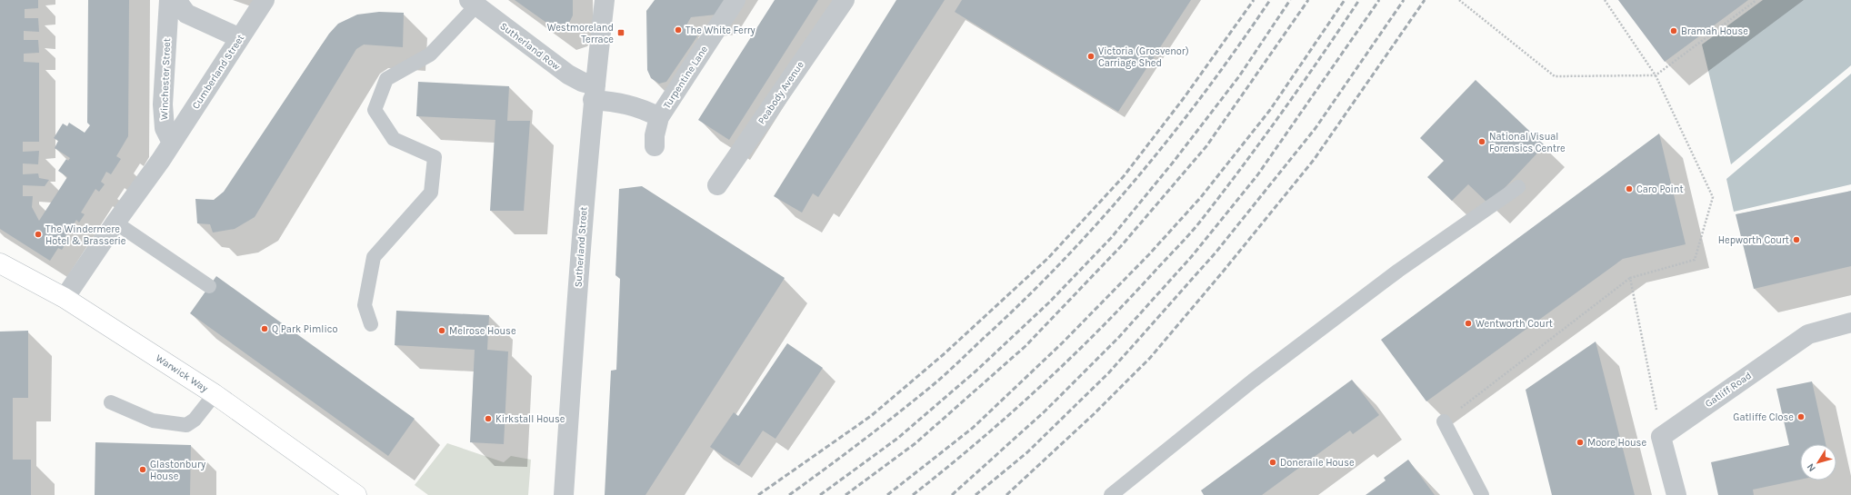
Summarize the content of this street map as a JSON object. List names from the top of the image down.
{
  "streets": {
    "street": [
      "Sutherland Row",
      "Cumberland Street",
      "Turpentine Lane",
      "Winchester Street",
      "Peabody Avenue",
      "Sutherland Street",
      "Warwick Way",
      "Gatliff Road"
    ]
  },
  "crossings": [
    ["Sutherland Row", "Turpentine Lane"],
    ["Sutherland Row", "Sutherland Street"],
    ["Cumberland Street", "Winchester Street"],
    ["Turpentine Lane", "Sutherland Street"]
  ],
  "places": {
    "other": [
      "The White Ferry",
      "Bramah House",
      "Victoria (Grosvenor) Carriage Shed",
      "National Visual Forensics Centre",
      "Caro Point",
      "The Windermere Hotel & Brasserie",
      "Hepworth Court",
      "Wentworth Court",
      "Q Park Pimlico",
      "Melrose House",
      "Gatliffe Close",
      "Kirkstall House",
      "Moore House",
      "Doneraile House",
      "Glastonbury House"
    ],
    "transit": ["Westmoreland Terrace"]
  },
  "north": "bottom left"
}
